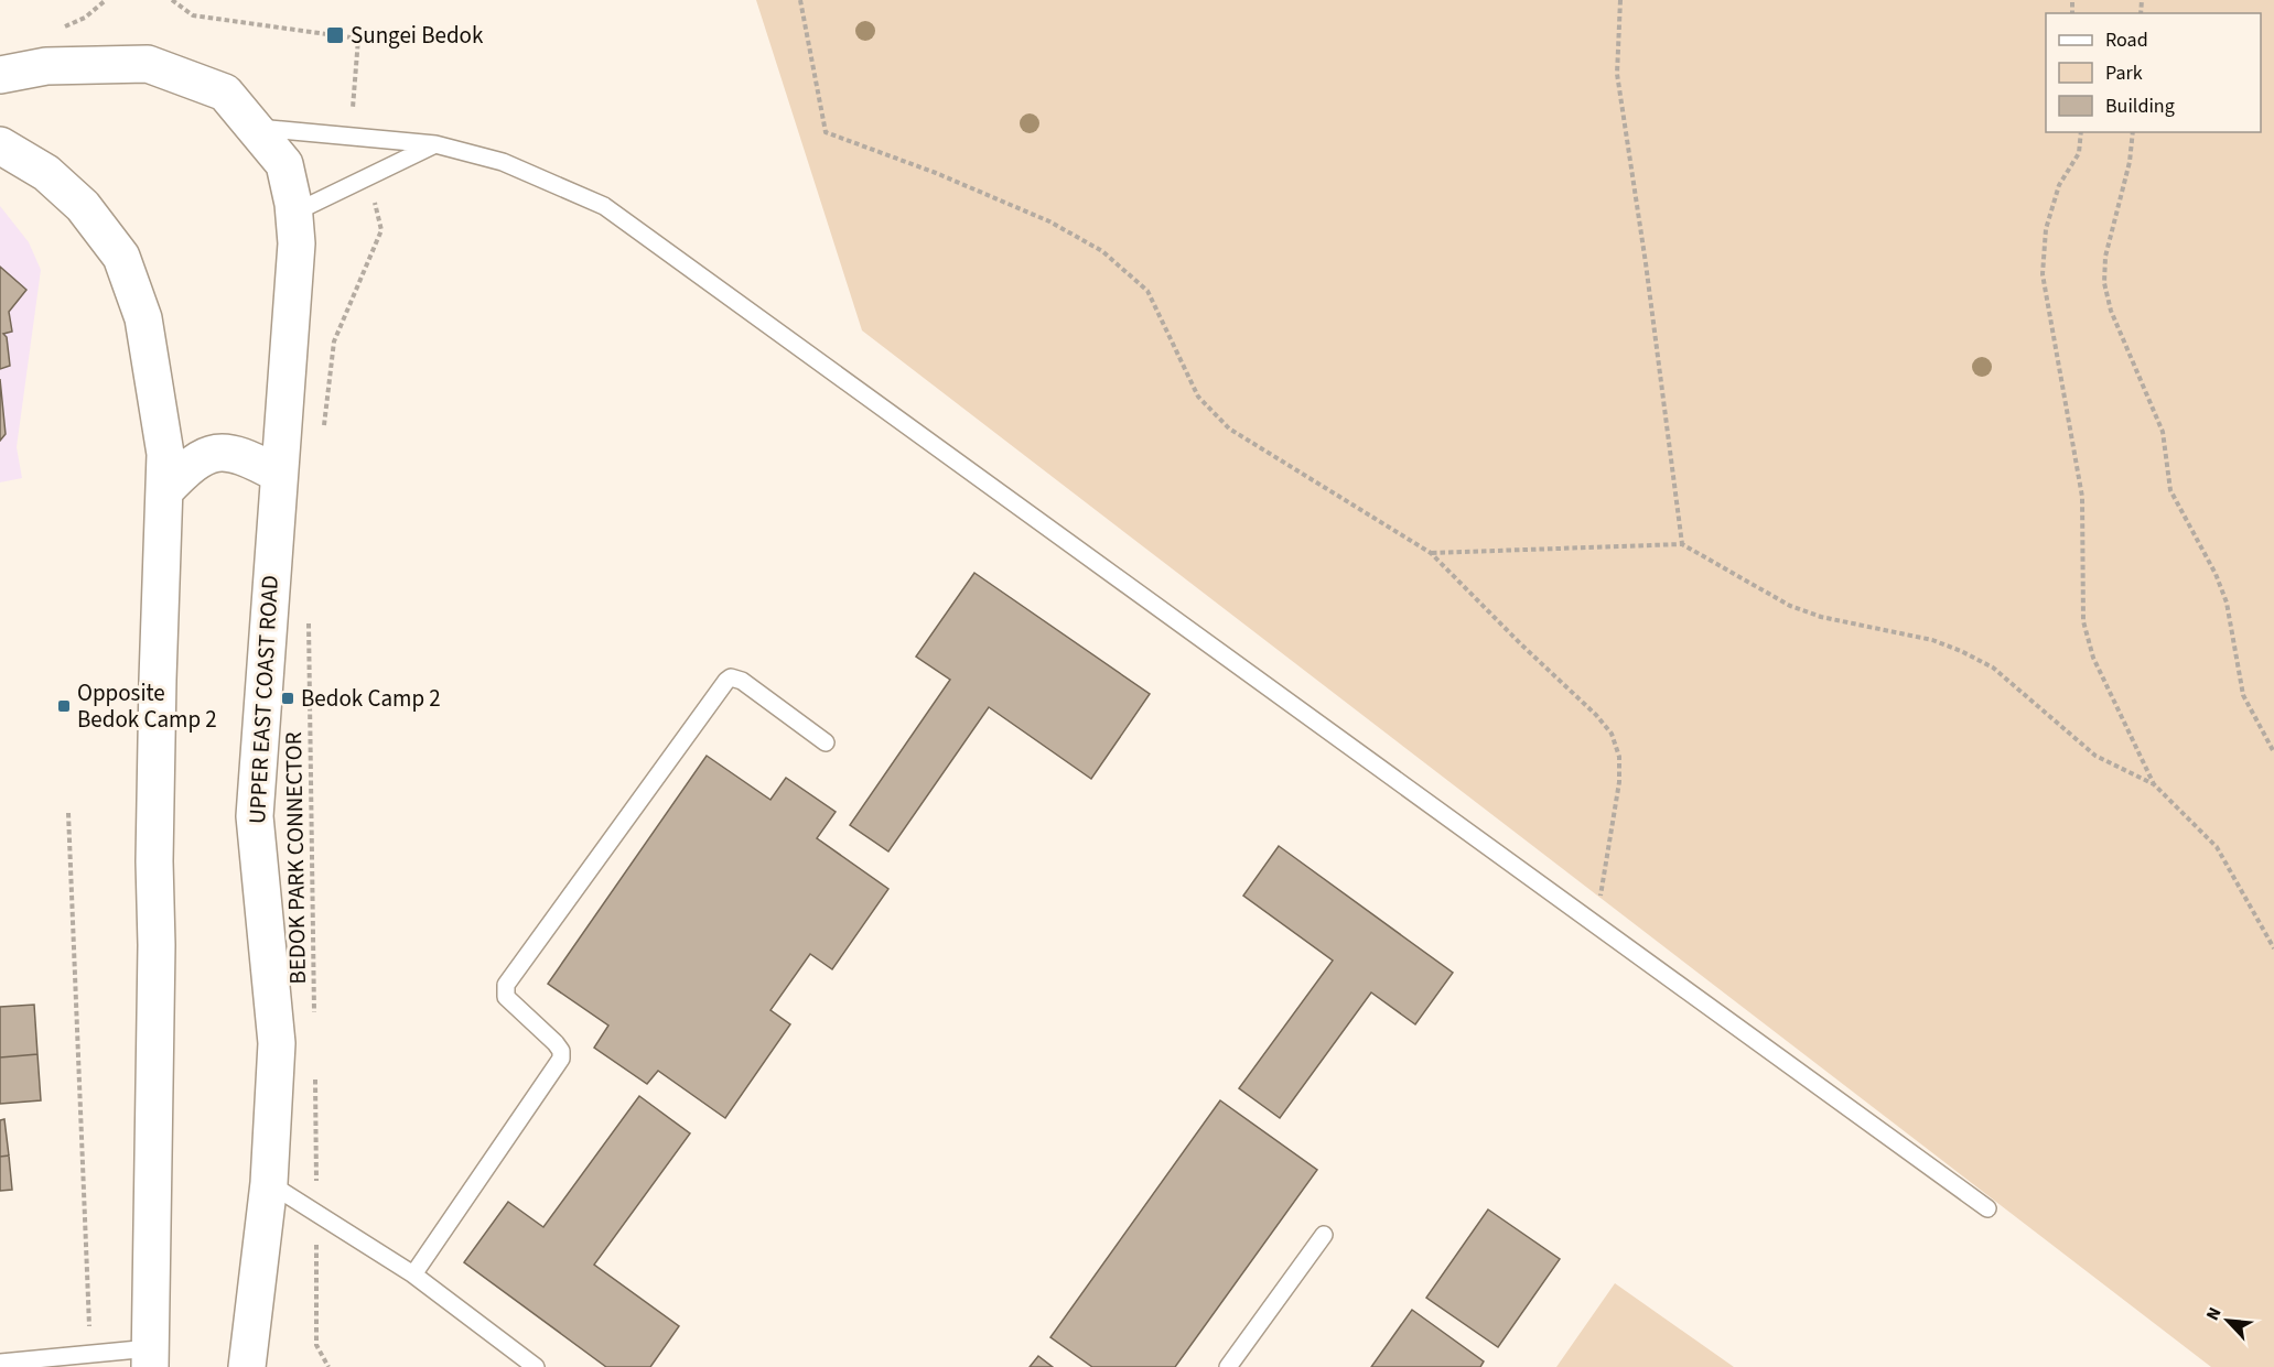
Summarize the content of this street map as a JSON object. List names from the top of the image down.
{
  "streets": {
    "main road": ["UPPER EAST COAST ROAD"],
    "path": ["BEDOK PARK CONNECTOR"]
  },
  "places": {
    "transit": ["Sungei Bedok", "Bedok Camp 2", "Opposite Bedok Camp 2"]
  },
  "legend": ["Road", "Park", "Building"],
  "north": "top left"
}
